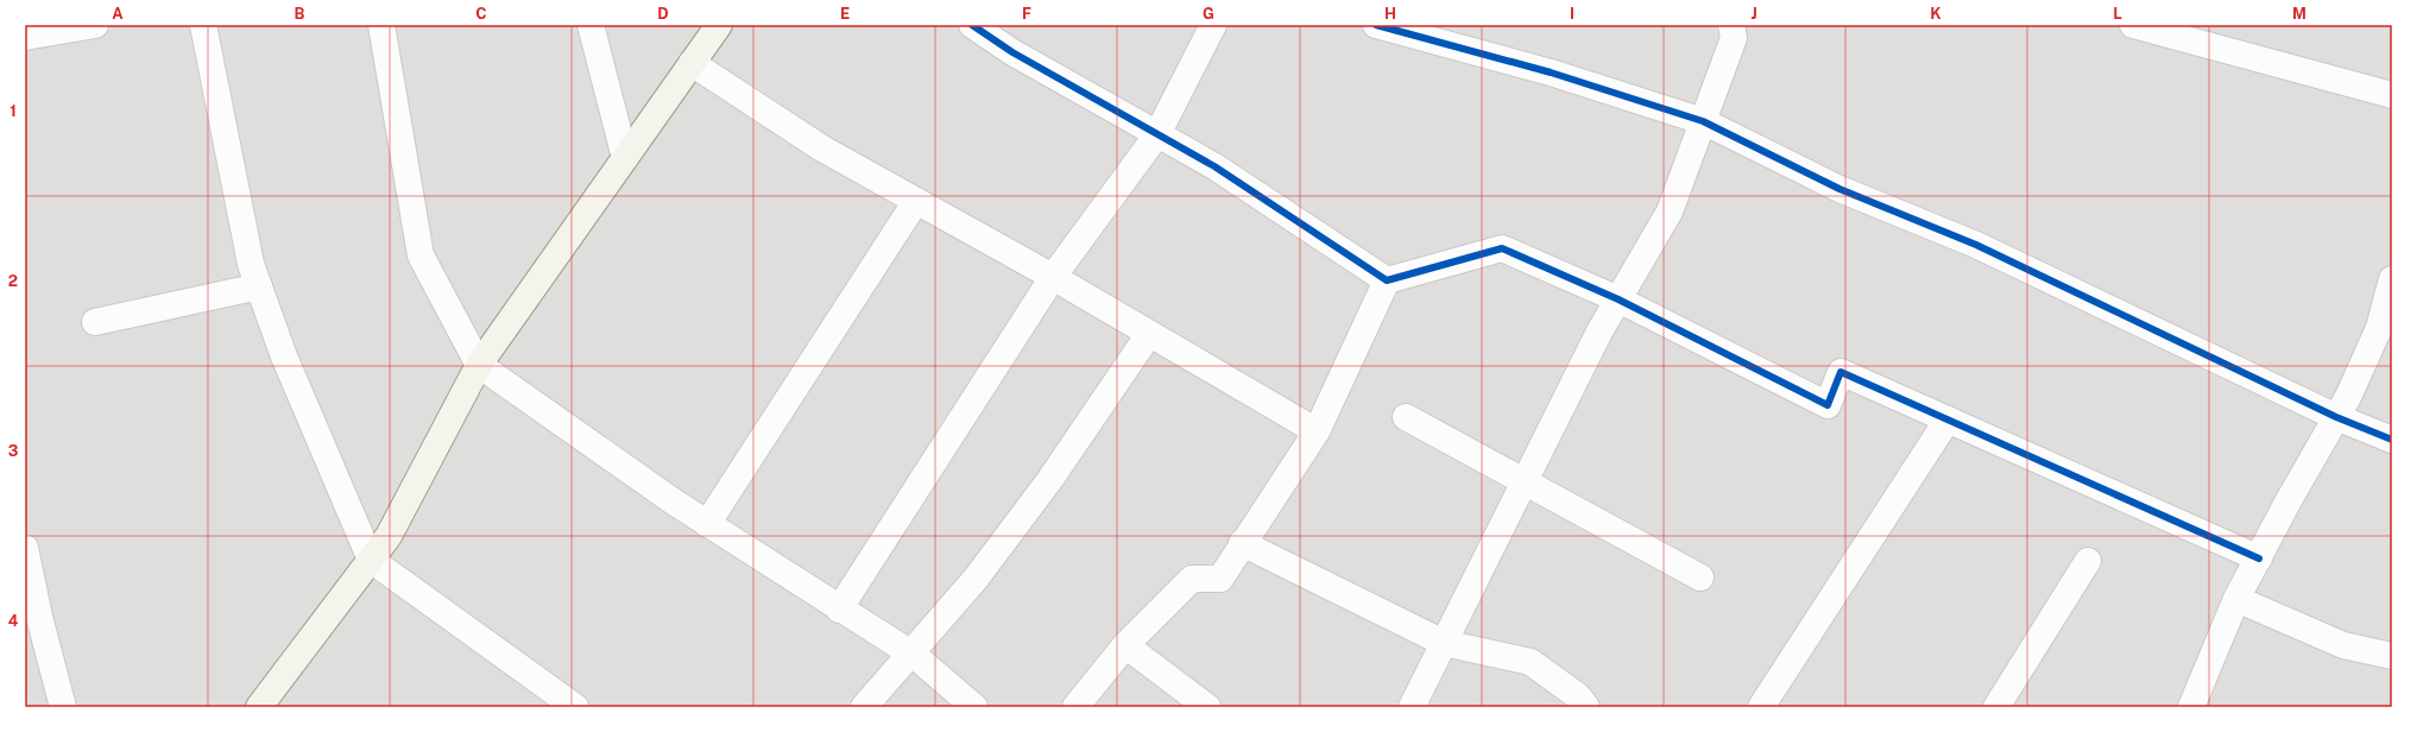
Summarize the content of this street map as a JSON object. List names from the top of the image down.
{
  "grid": {
    "columns": [
      "A",
      "B",
      "C",
      "D",
      "E",
      "F",
      "G",
      "H",
      "I",
      "J",
      "K",
      "L",
      "M"
    ],
    "rows": [
      "1",
      "2",
      "3",
      "4"
    ]
  }
}
